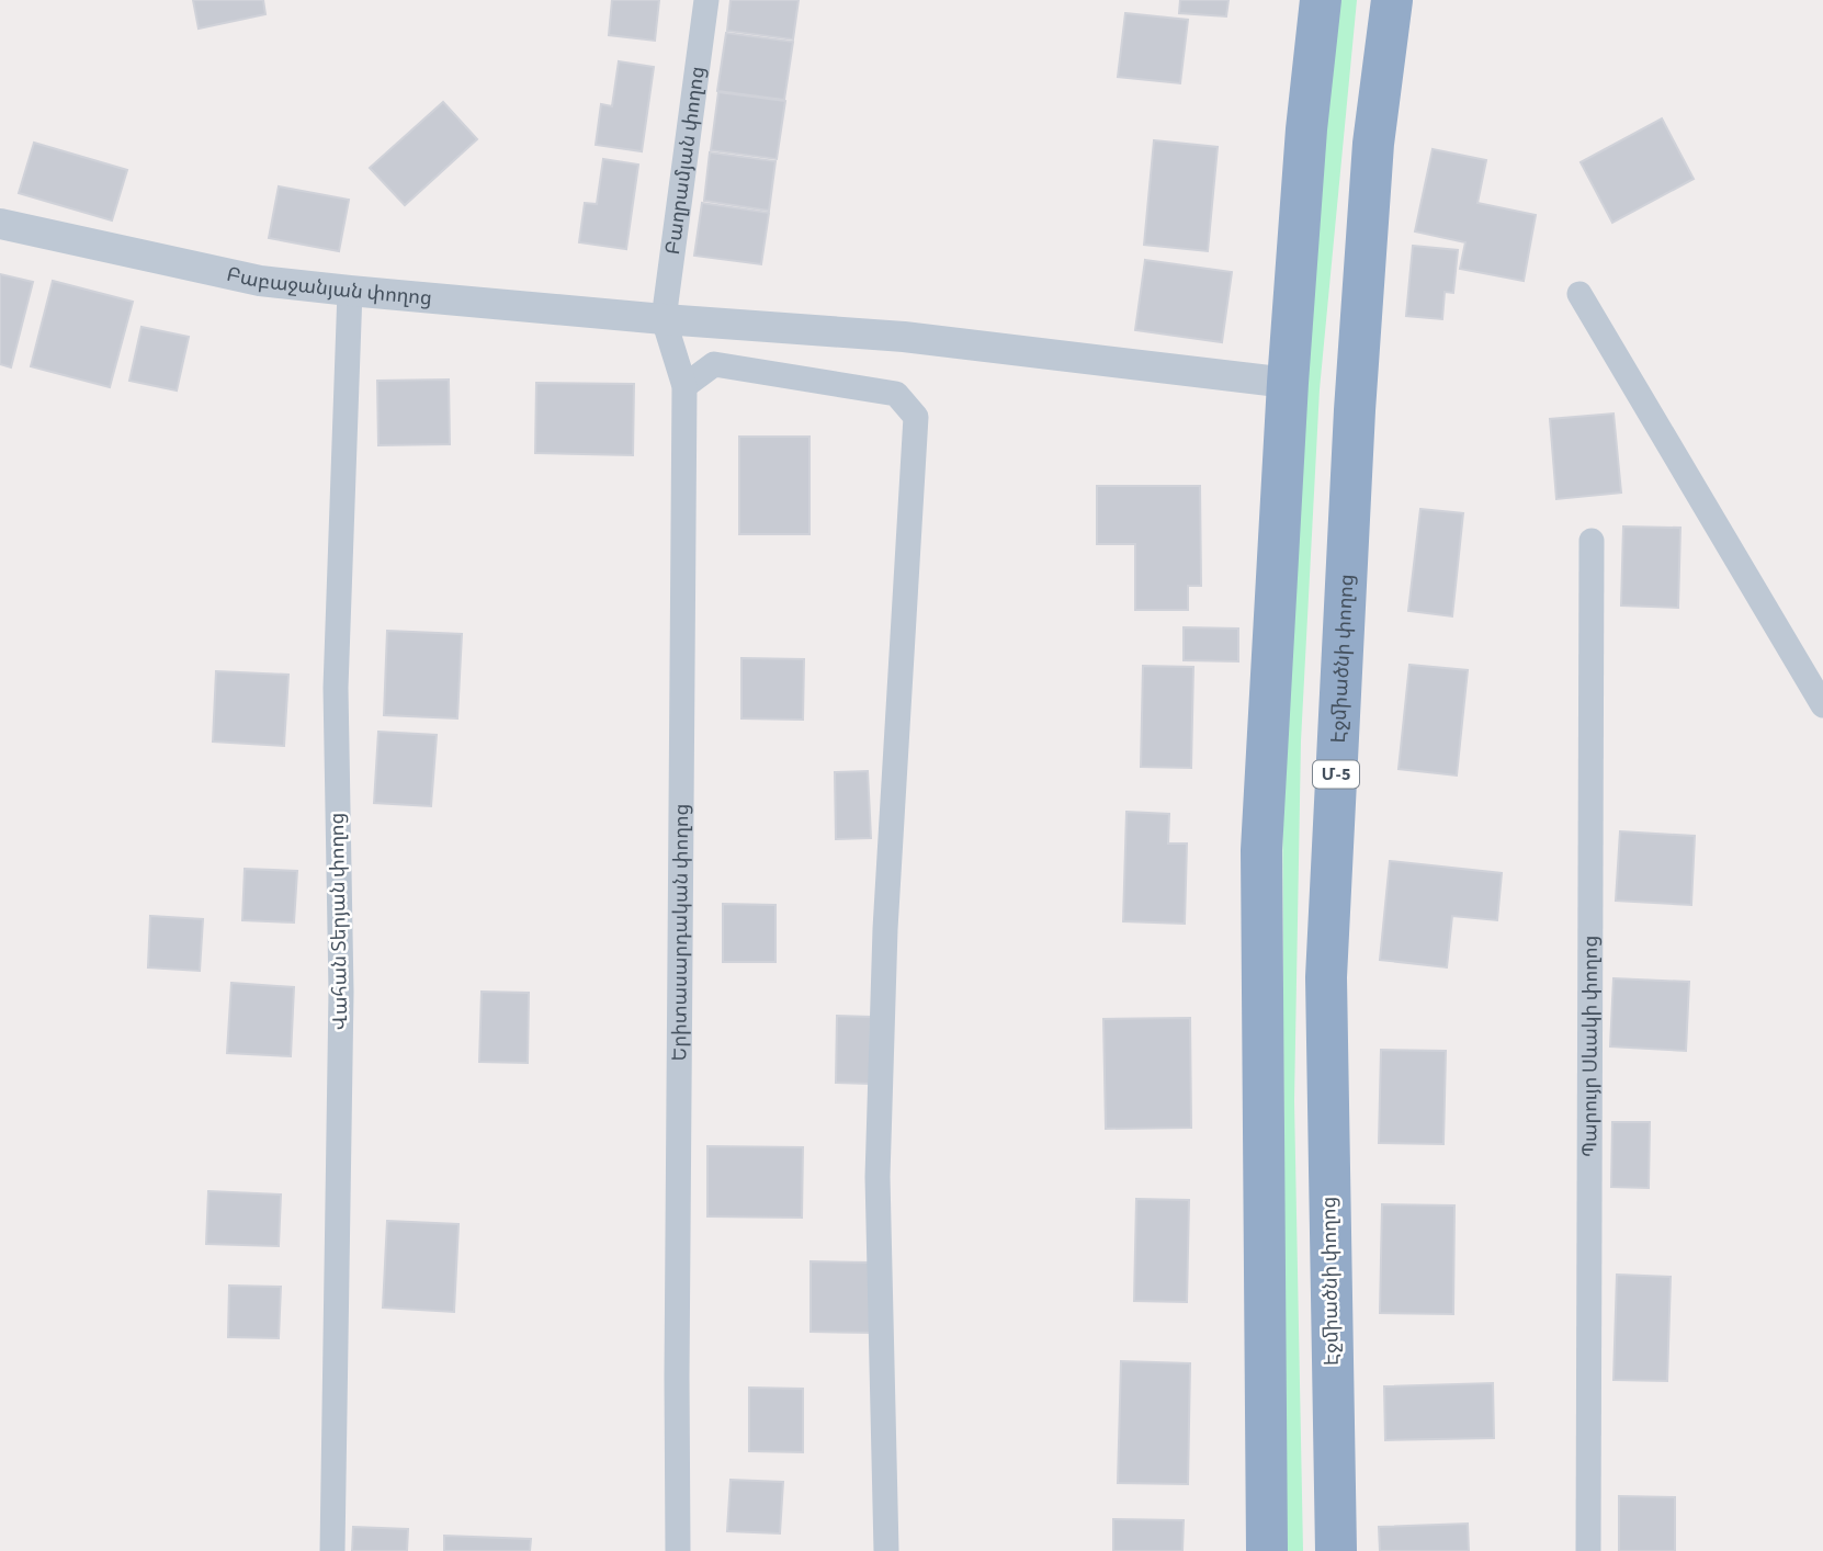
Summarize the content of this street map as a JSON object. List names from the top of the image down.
{
  "streets": {
    "highway": ["Էջմիածնի փողոց", "Մ-5"],
    "street": [
      "Բաղրամյան փողոց",
      "Բաբաջանյան փողոց",
      "Վահան Տերյան փողոց",
      "Երիտասարդական փողոց",
      "Պարույր Սևակի փողոց"
    ]
  },
  "crossings": [
    ["Բաղրամյան փողոց", "Բաբաջանյան փողոց"],
    ["Բաղրամյան փողոց", "Երիտասարդական փողոց"],
    ["Բաբաջանյան փողոց", "Վահան Տերյան փողոց"],
    ["Բաբաջանյան փողոց", "Երիտասարդական փողոց"]
  ]
}
